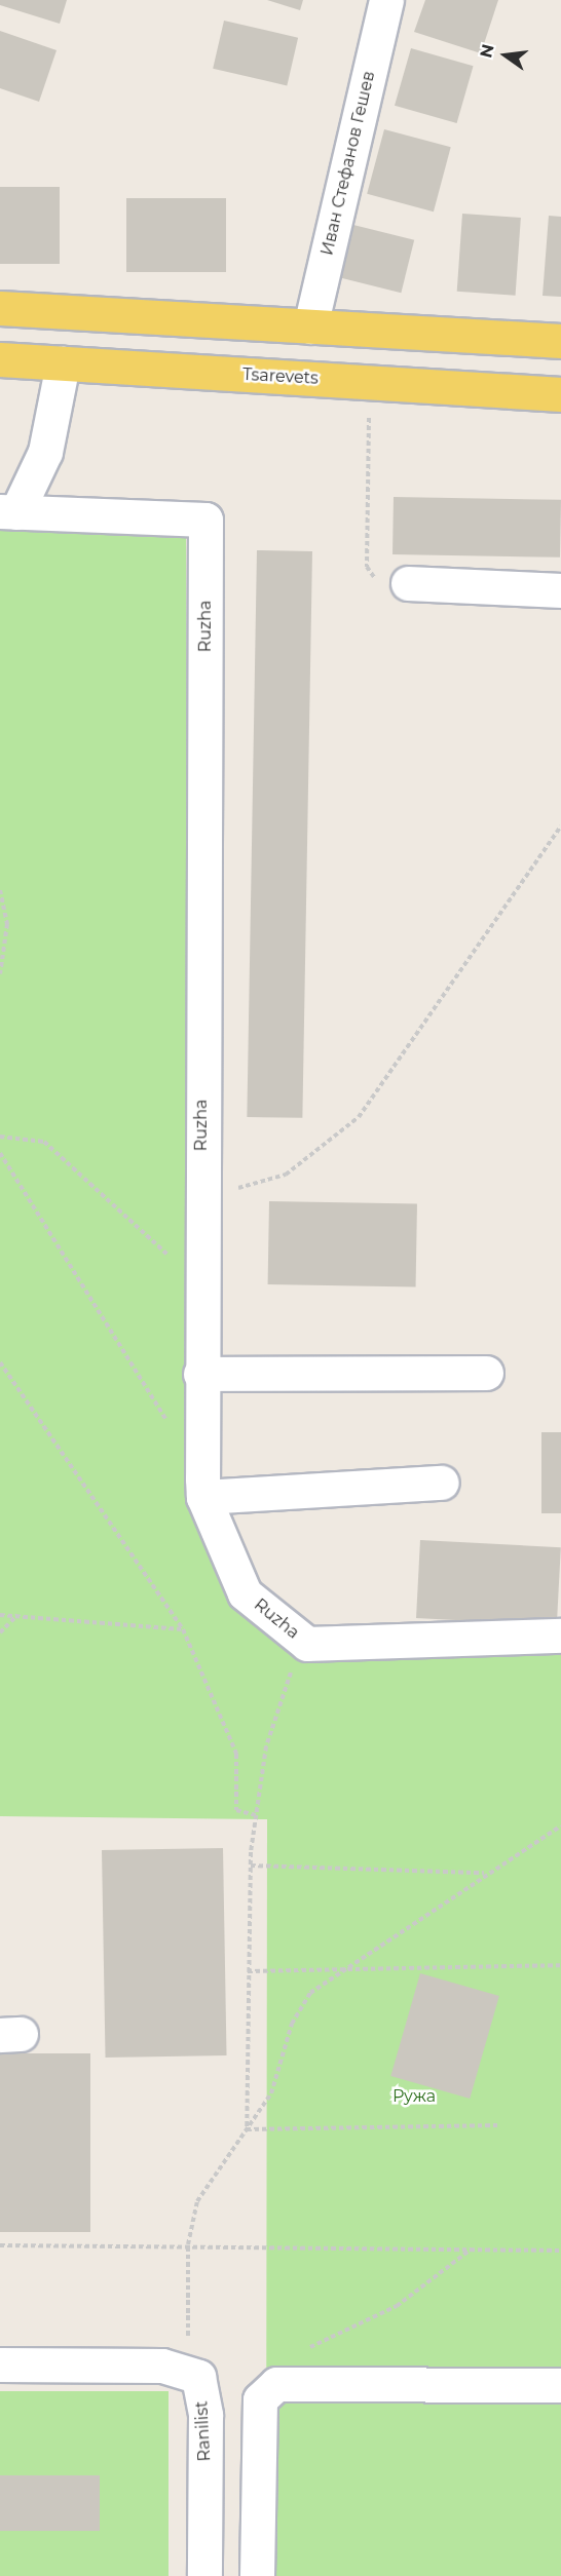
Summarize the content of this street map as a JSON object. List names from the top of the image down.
{
  "streets": {
    "main road": ["Tsarevets"],
    "street": ["Иван Стефанов Гешев", "Ruzha", "Ranilist"]
  },
  "parks": ["Ружа"],
  "north": "left"
}
